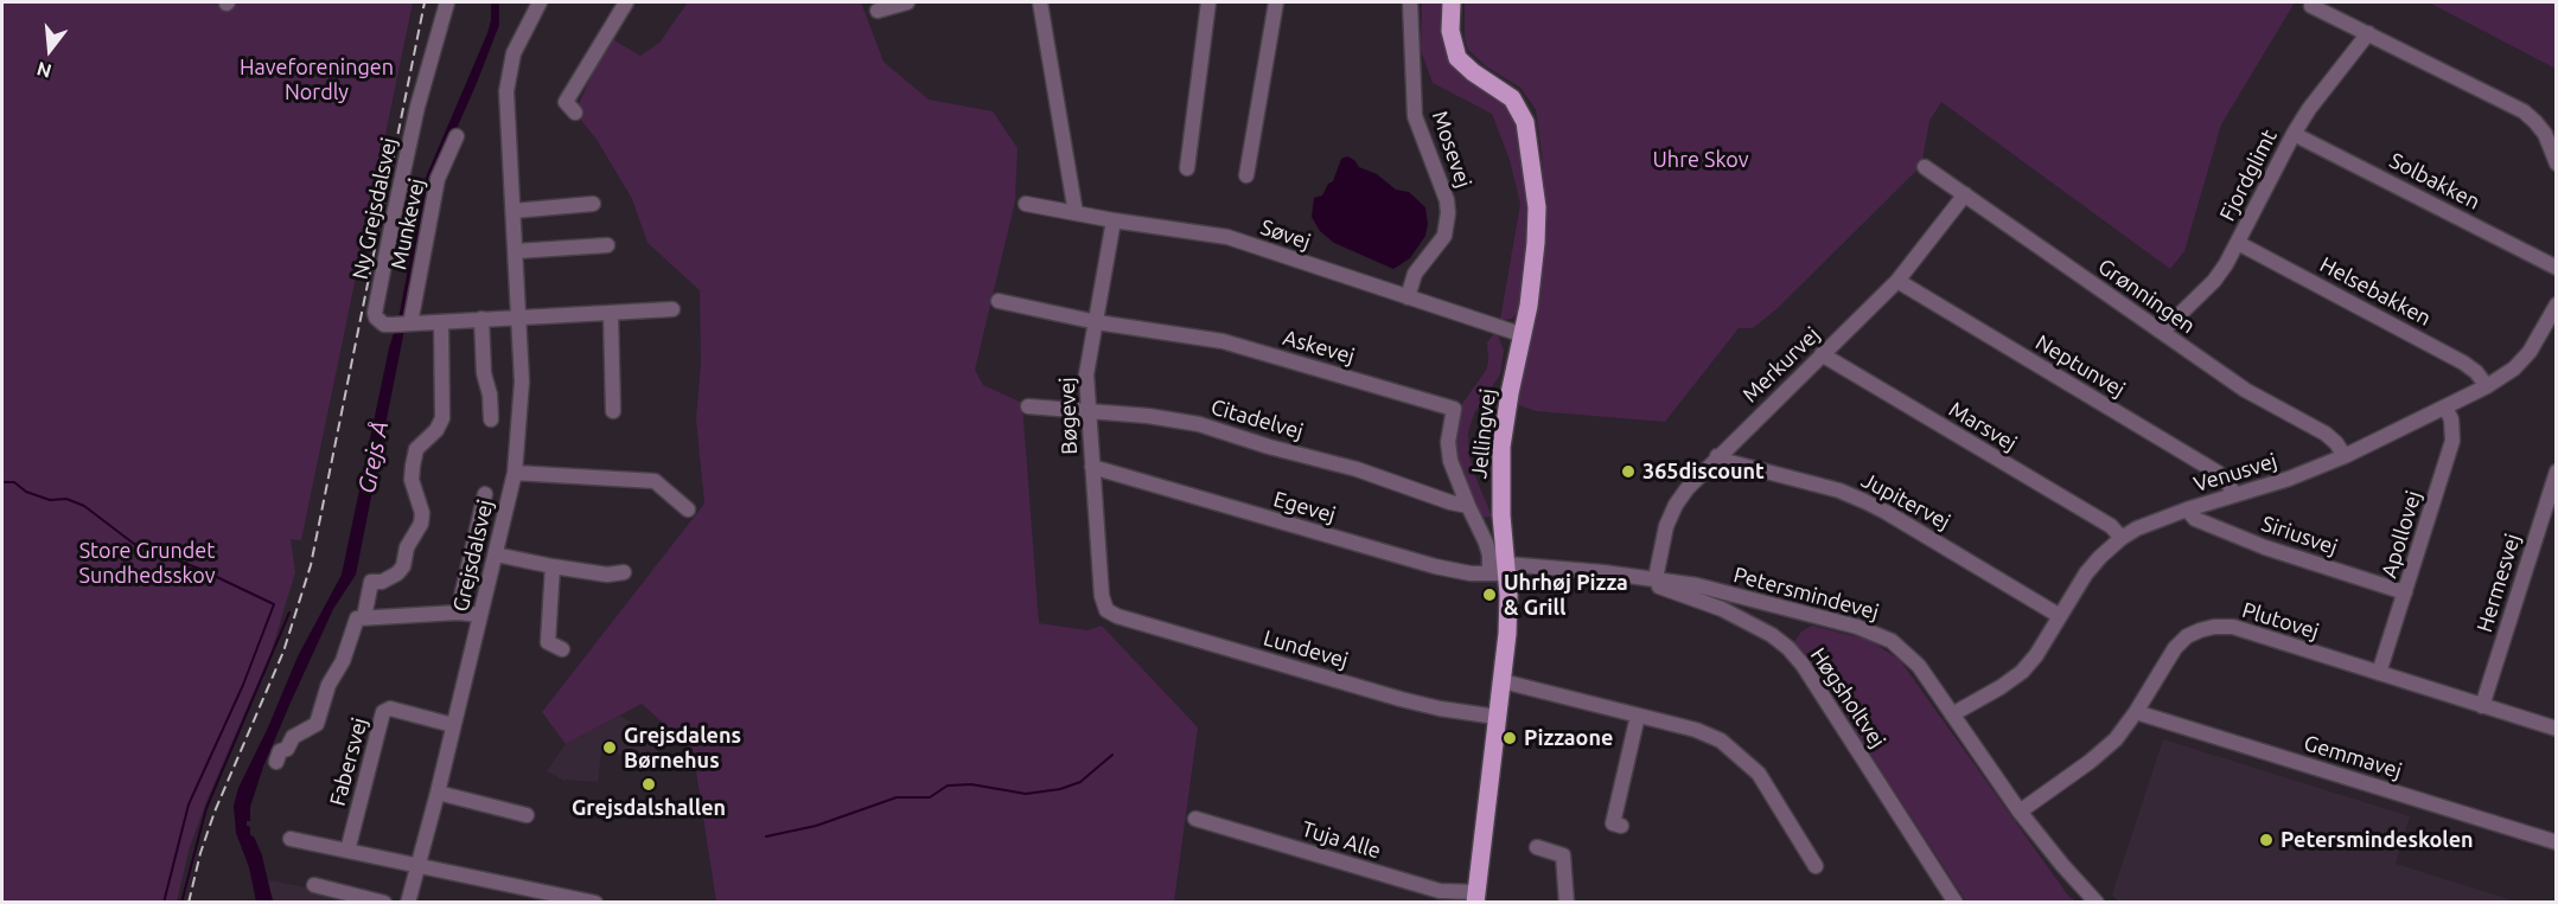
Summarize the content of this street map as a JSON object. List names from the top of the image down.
{
  "streets": {
    "main road": ["Jellingvej"],
    "street": [
      "Mosevej",
      "Fjordglimt",
      "Solbakken",
      "Ny Grejsdalsvej",
      "Munkevej",
      "Søvej",
      "Helsebakken",
      "Grønningen",
      "Askevej",
      "Merkurvej",
      "Neptunvej",
      "Bøgevej",
      "Citadelvej",
      "Marsvej",
      "Venusvej",
      "Jupitervej",
      "Egevej",
      "Apollovej",
      "Siriusvej",
      "Grejsdalsvej",
      "Hermesvej",
      "Petersmindevej",
      "Plutovej",
      "Lundevej",
      "Høgsholtvej",
      "Gemmavej",
      "Fabersvej",
      "Tuja Alle"
    ]
  },
  "crossings": [
    ["Mosevej", "Søvej"],
    ["Fjordglimt", "Solbakken"],
    ["Fjordglimt", "Helsebakken"],
    ["Fjordglimt", "Grønningen"],
    ["Ny Grejsdalsvej", "Munkevej"],
    ["Søvej", "Bøgevej"],
    ["Søvej", "Jellingvej"],
    ["Helsebakken", "Venusvej"],
    ["Grønningen", "Merkurvej"],
    ["Grønningen", "Venusvej"],
    ["Askevej", "Bøgevej"],
    ["Askevej", "Citadelvej"],
    ["Askevej", "Jellingvej"],
    ["Askevej", "Egevej"],
    ["Askevej", "Petersmindevej"],
    ["Merkurvej", "Neptunvej"],
    ["Merkurvej", "Marsvej"],
    ["Merkurvej", "Jupitervej"],
    ["Merkurvej", "Petersmindevej"],
    ["Merkurvej", "Høgsholtvej"],
    ["Neptunvej", "Venusvej"],
    ["Bøgevej", "Citadelvej"],
    ["Bøgevej", "Egevej"],
    ["Bøgevej", "Lundevej"],
    ["Marsvej", "Venusvej"],
    ["Jellingvej", "Egevej"],
    ["Jellingvej", "Petersmindevej"],
    ["Jellingvej", "Lundevej"],
    ["Jellingvej", "Tuja Alle"],
    ["Venusvej", "Jupitervej"],
    ["Venusvej", "Apollovej"],
    ["Venusvej", "Siriusvej"],
    ["Venusvej", "Petersmindevej"],
    ["Egevej", "Petersmindevej"],
    ["Apollovej", "Siriusvej"],
    ["Apollovej", "Plutovej"],
    ["Grejsdalsvej", "Fabersvej"],
    ["Hermesvej", "Plutovej"],
    ["Petersmindevej", "Plutovej"],
    ["Petersmindevej", "Høgsholtvej"],
    ["Plutovej", "Gemmavej"]
  ],
  "water": ["Grejs Å"],
  "parks": ["Haveforeningen Nordly", "Uhre Skov", "Store Grundet Sundhedsskov"],
  "places": [
    "365discount",
    "Uhrhøj Pizza & Grill",
    "Pizzaone",
    "Grejsdalens Børnehus",
    "Grejsdalshallen",
    "Petersmindeskolen"
  ],
  "north": "bottom"
}
